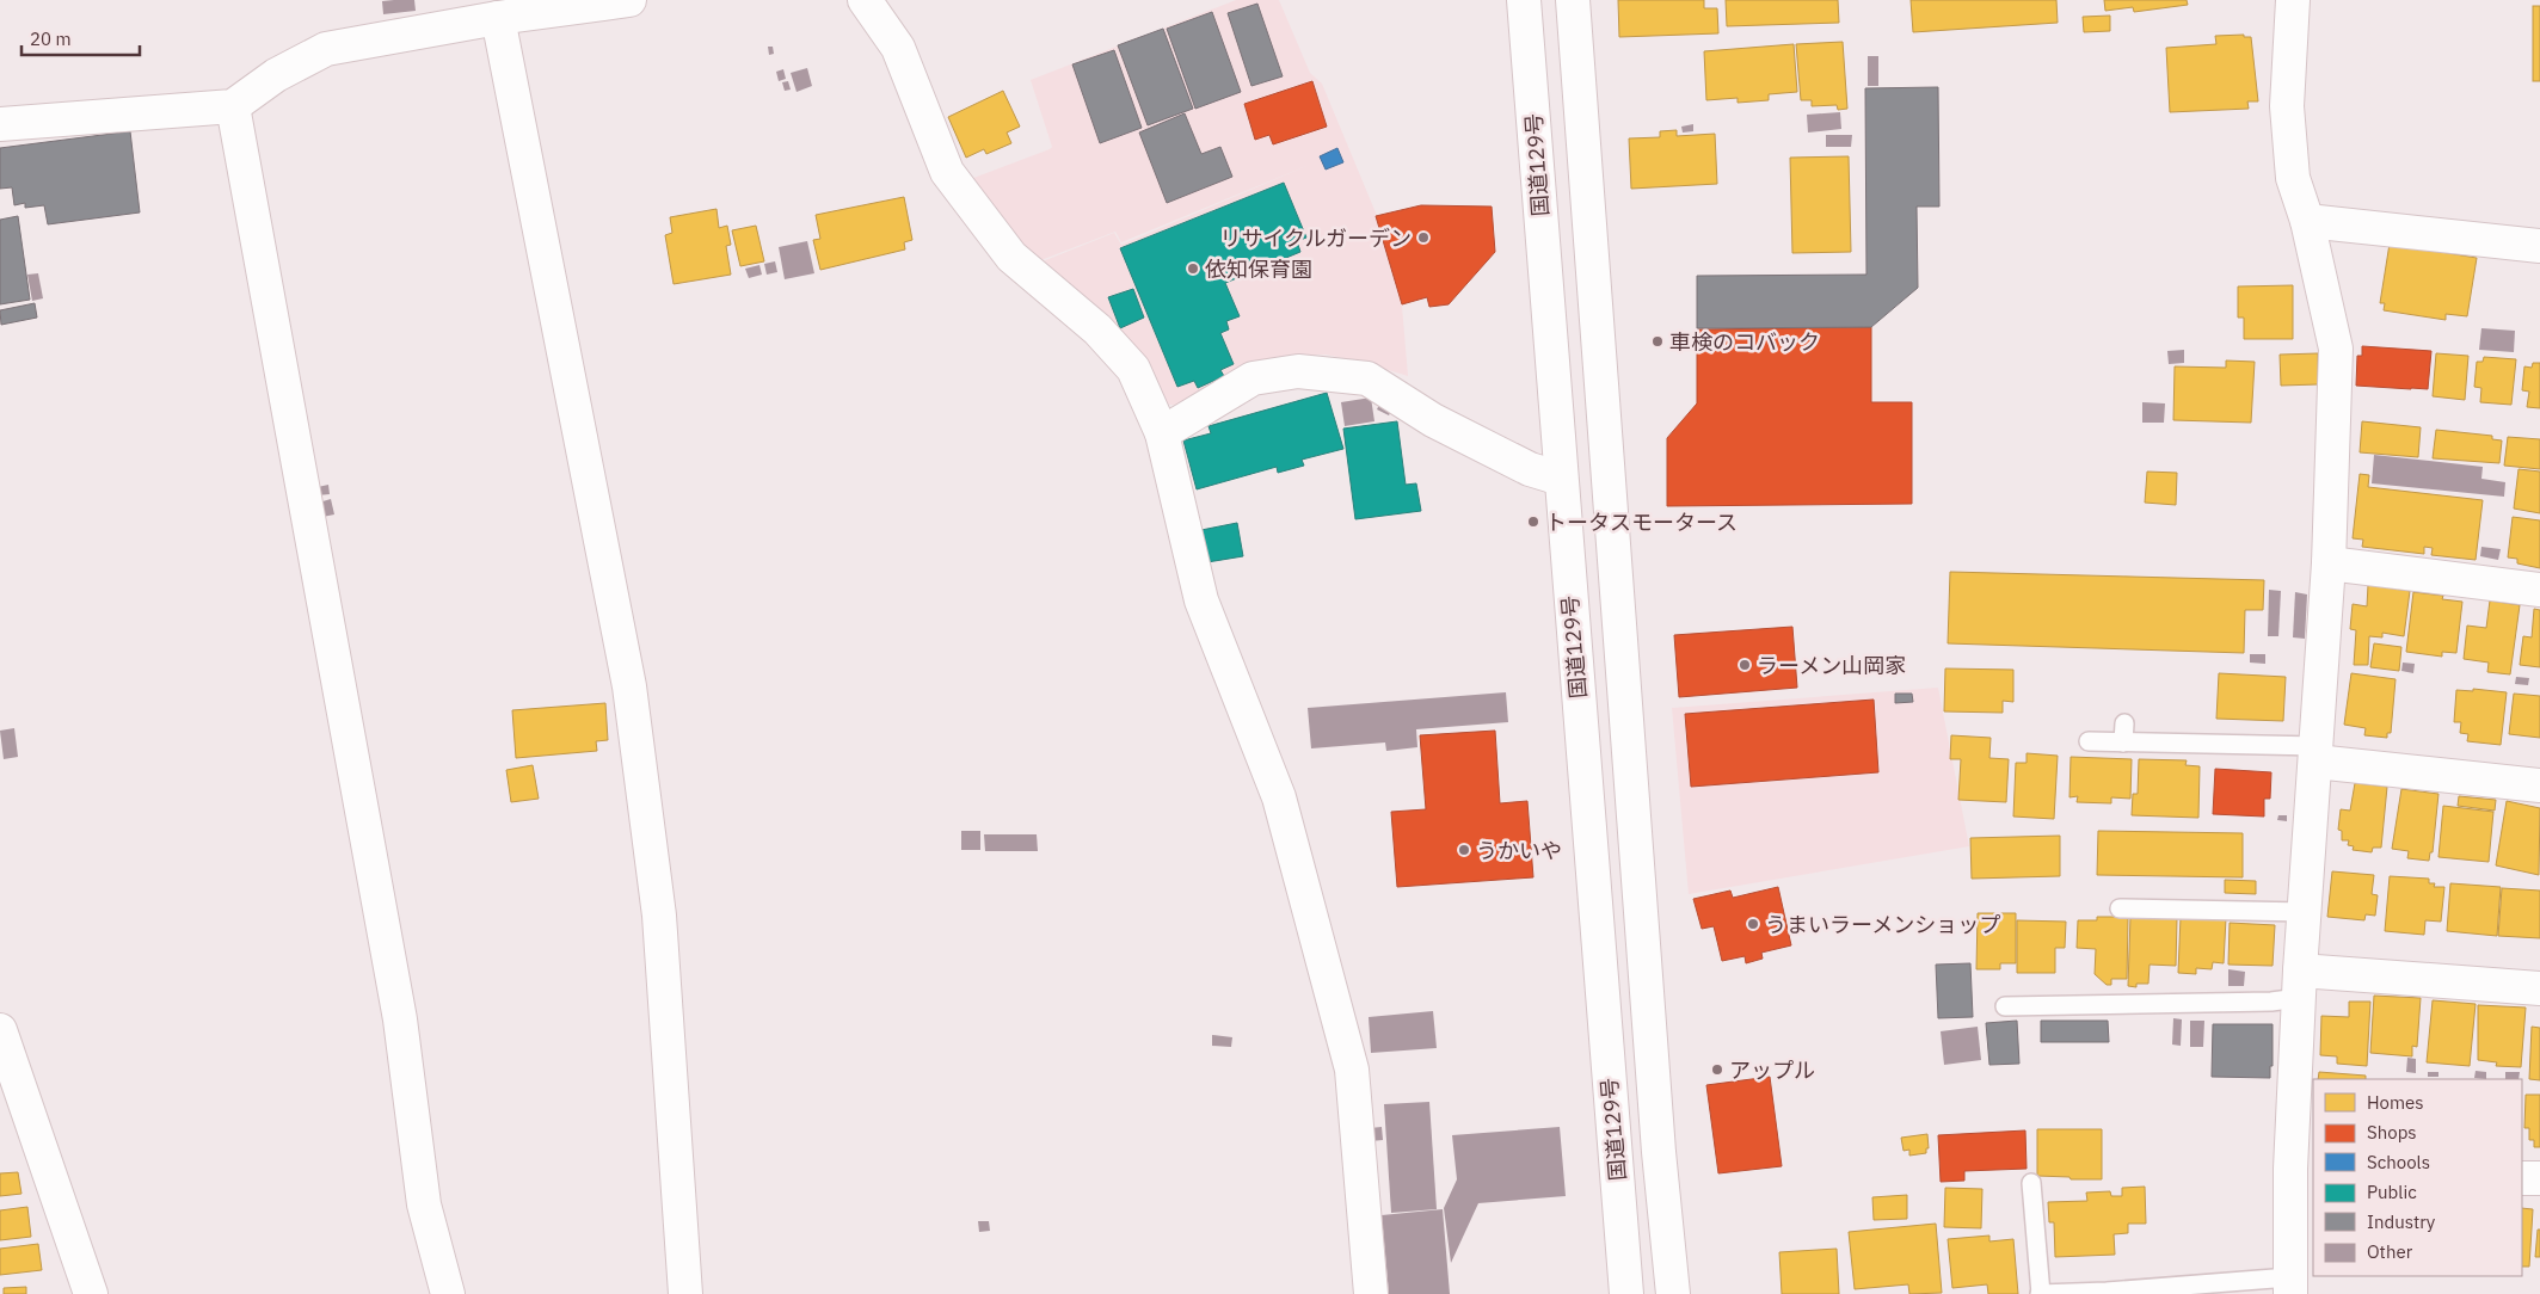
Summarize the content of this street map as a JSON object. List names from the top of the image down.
{
  "streets": {
    "main road": ["国道129号"]
  },
  "places": [
    "リサイクルガーデン",
    "依知保育園",
    "車検のコバック",
    "トータスモータース",
    "ラーメン山岡家",
    "うかいや",
    "うまいラーメンショップ",
    "アップル"
  ],
  "legend": [
    "Homes",
    "Shops",
    "Schools",
    "Public",
    "Industry",
    "Other"
  ],
  "scale_bar": "20 m"
}
